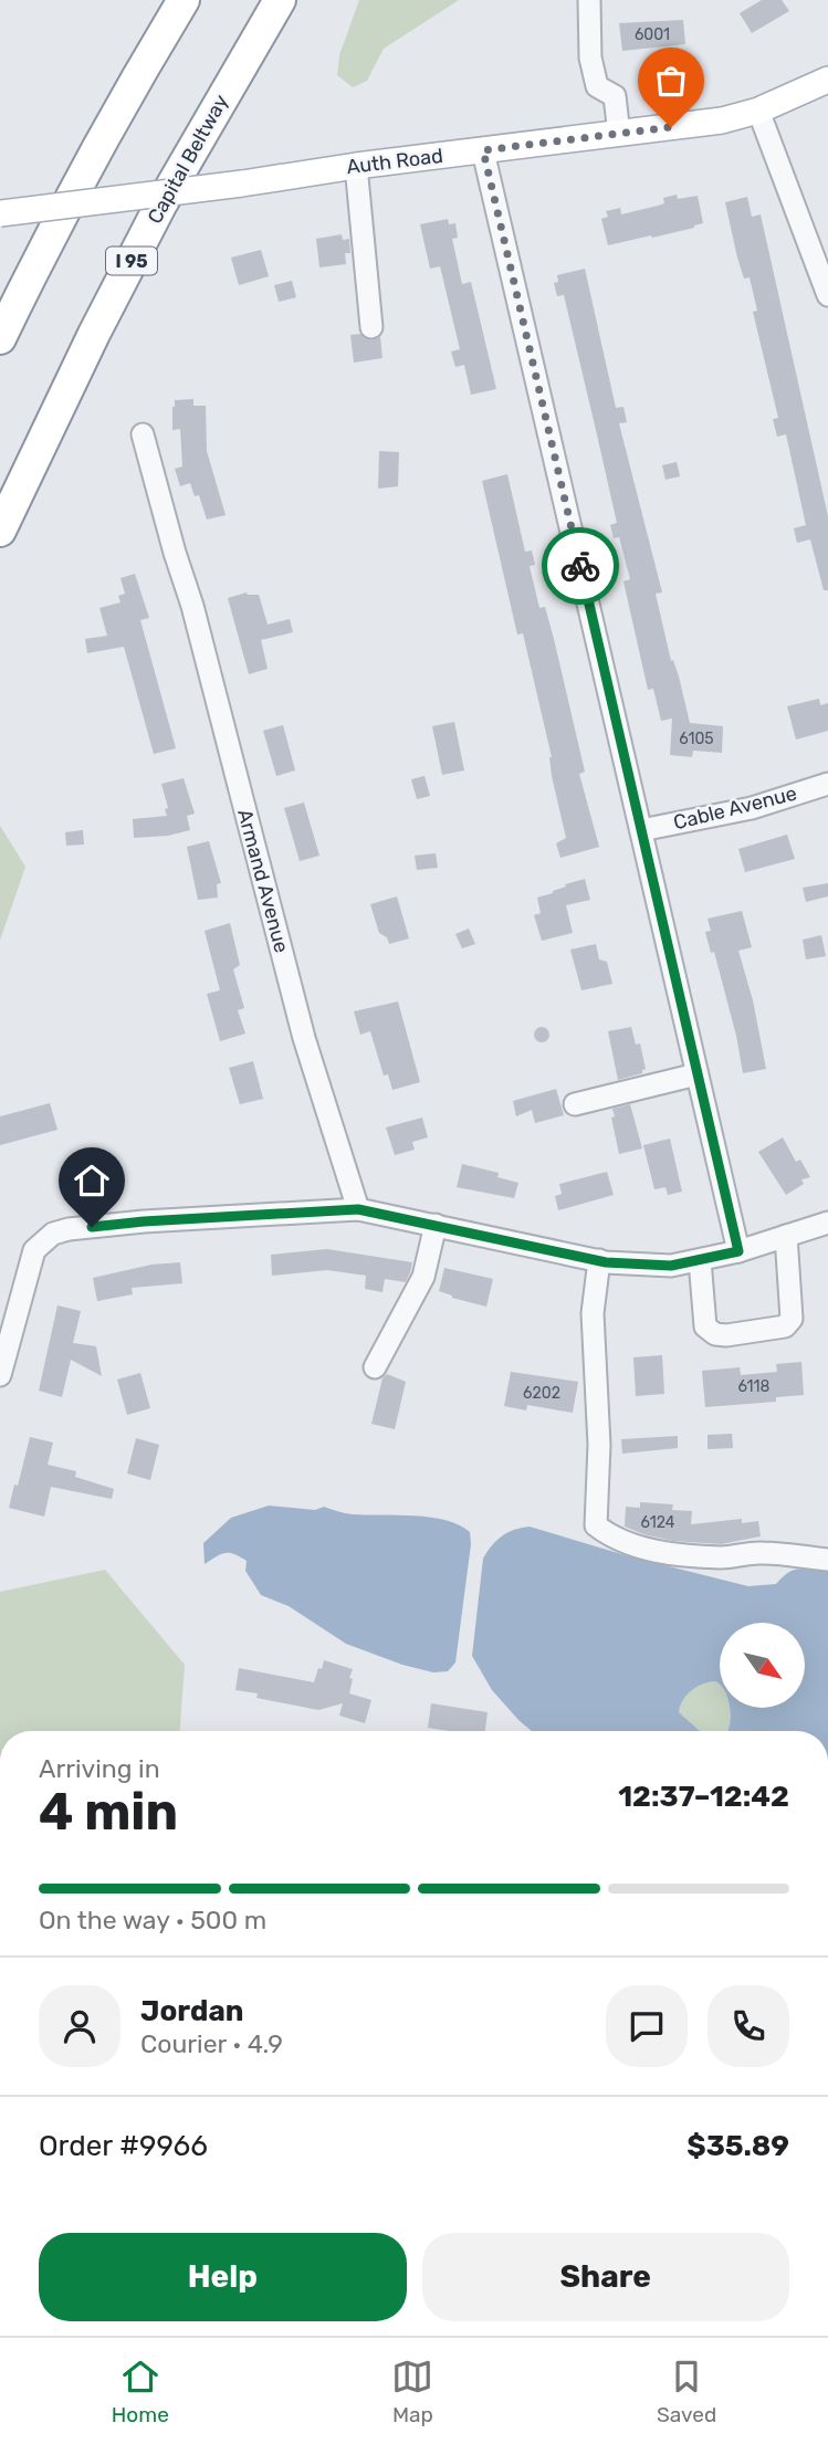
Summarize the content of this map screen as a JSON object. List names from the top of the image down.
{
  "streets": {
    "highway": ["Capital Beltway", "I 95"],
    "main road": ["Auth Road"],
    "street": ["Cable Avenue", "Armand Avenue"]
  },
  "house_numbers": [
    "6001",
    "6105",
    "6118",
    "6202",
    "6124"
  ],
  "north": "bottom right",
  "page": {
    "heading": ["4 min", "Arriving in", "12:37–12:42"],
    "panel": [
      "Jordan",
      "Courier · 4.9",
      "Order #9966",
      "$35.89"
    ],
    "bar": "On the way · 500 m",
    "buttons": ["Help", "Share"],
    "tabs": ["Home", "Map", "Saved"]
  }
}
